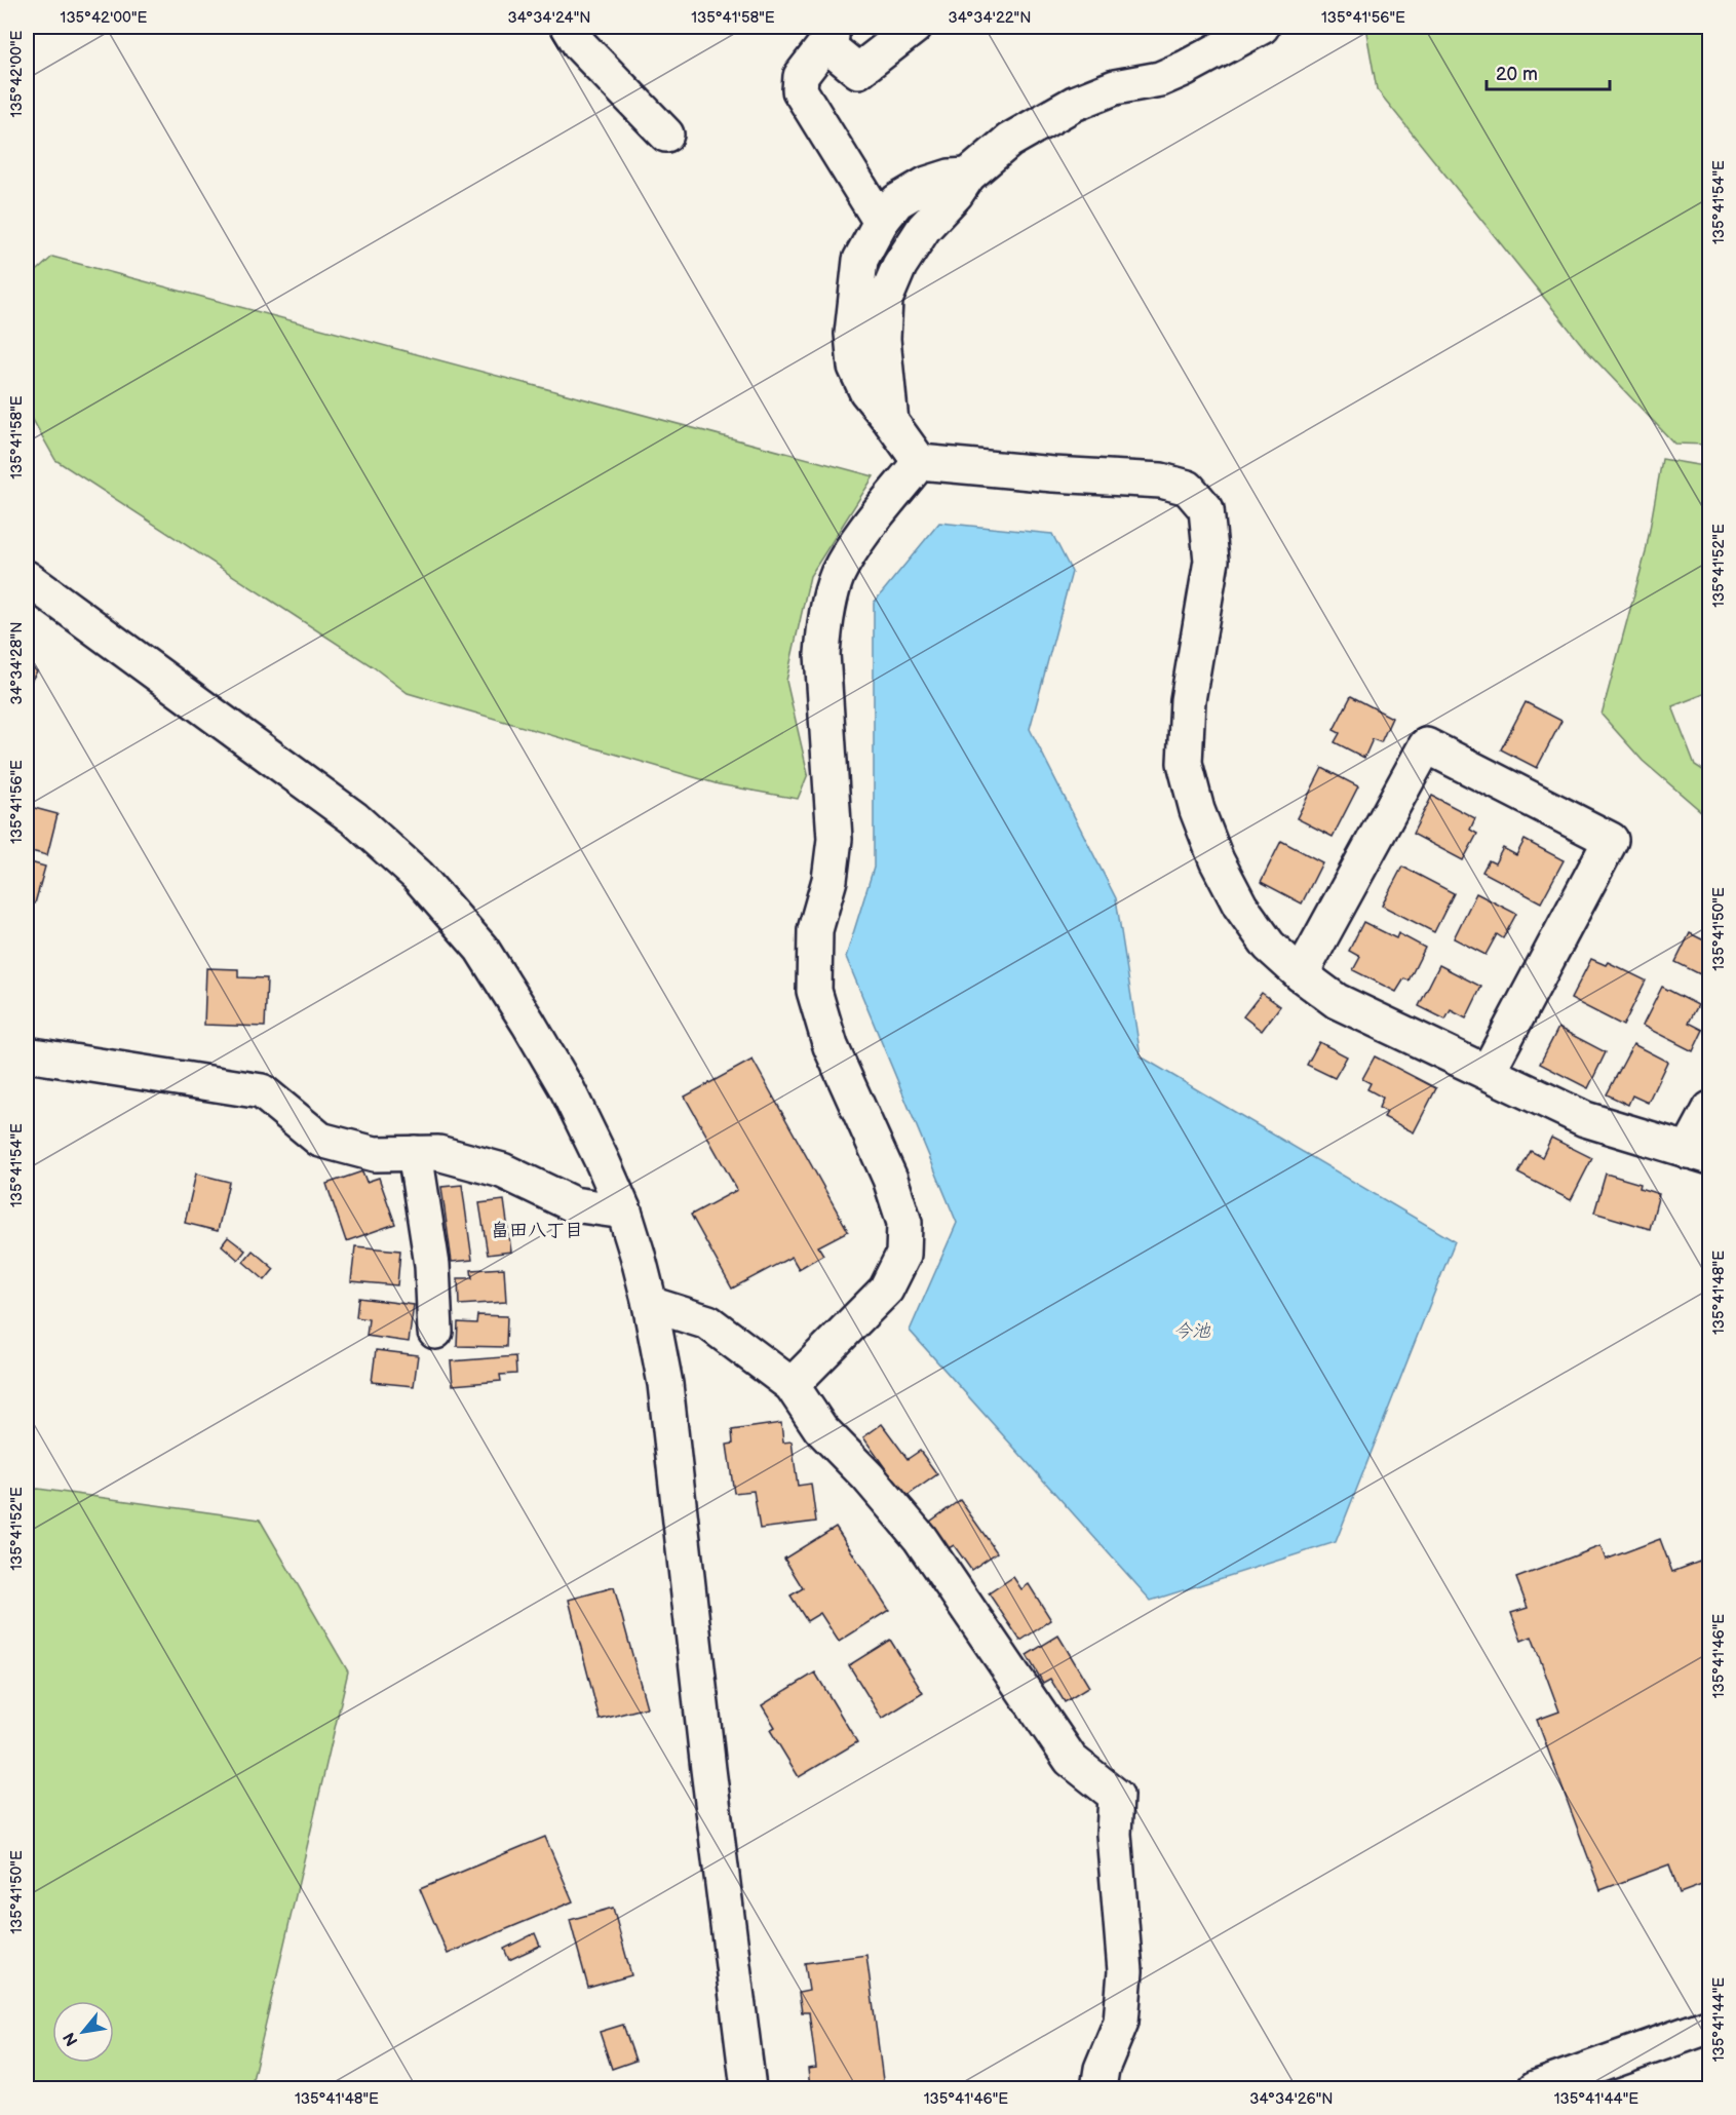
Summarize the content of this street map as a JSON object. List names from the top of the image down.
{
  "districts": ["畠田八丁目"],
  "water": ["今池"],
  "scale_bar": "20 m",
  "north": "bottom left",
  "coordinates": [
    "135°42'00\"E",
    "34°34'24\"N",
    "135°41'58\"E",
    "34°34'22\"N",
    "135°41'56\"E",
    "135°41'54\"E",
    "135°41'52\"E",
    "34°34'28\"N",
    "135°41'50\"E",
    "135°41'48\"E",
    "135°41'46\"E",
    "135°41'44\"E",
    "34°34'26\"N"
  ]
}
